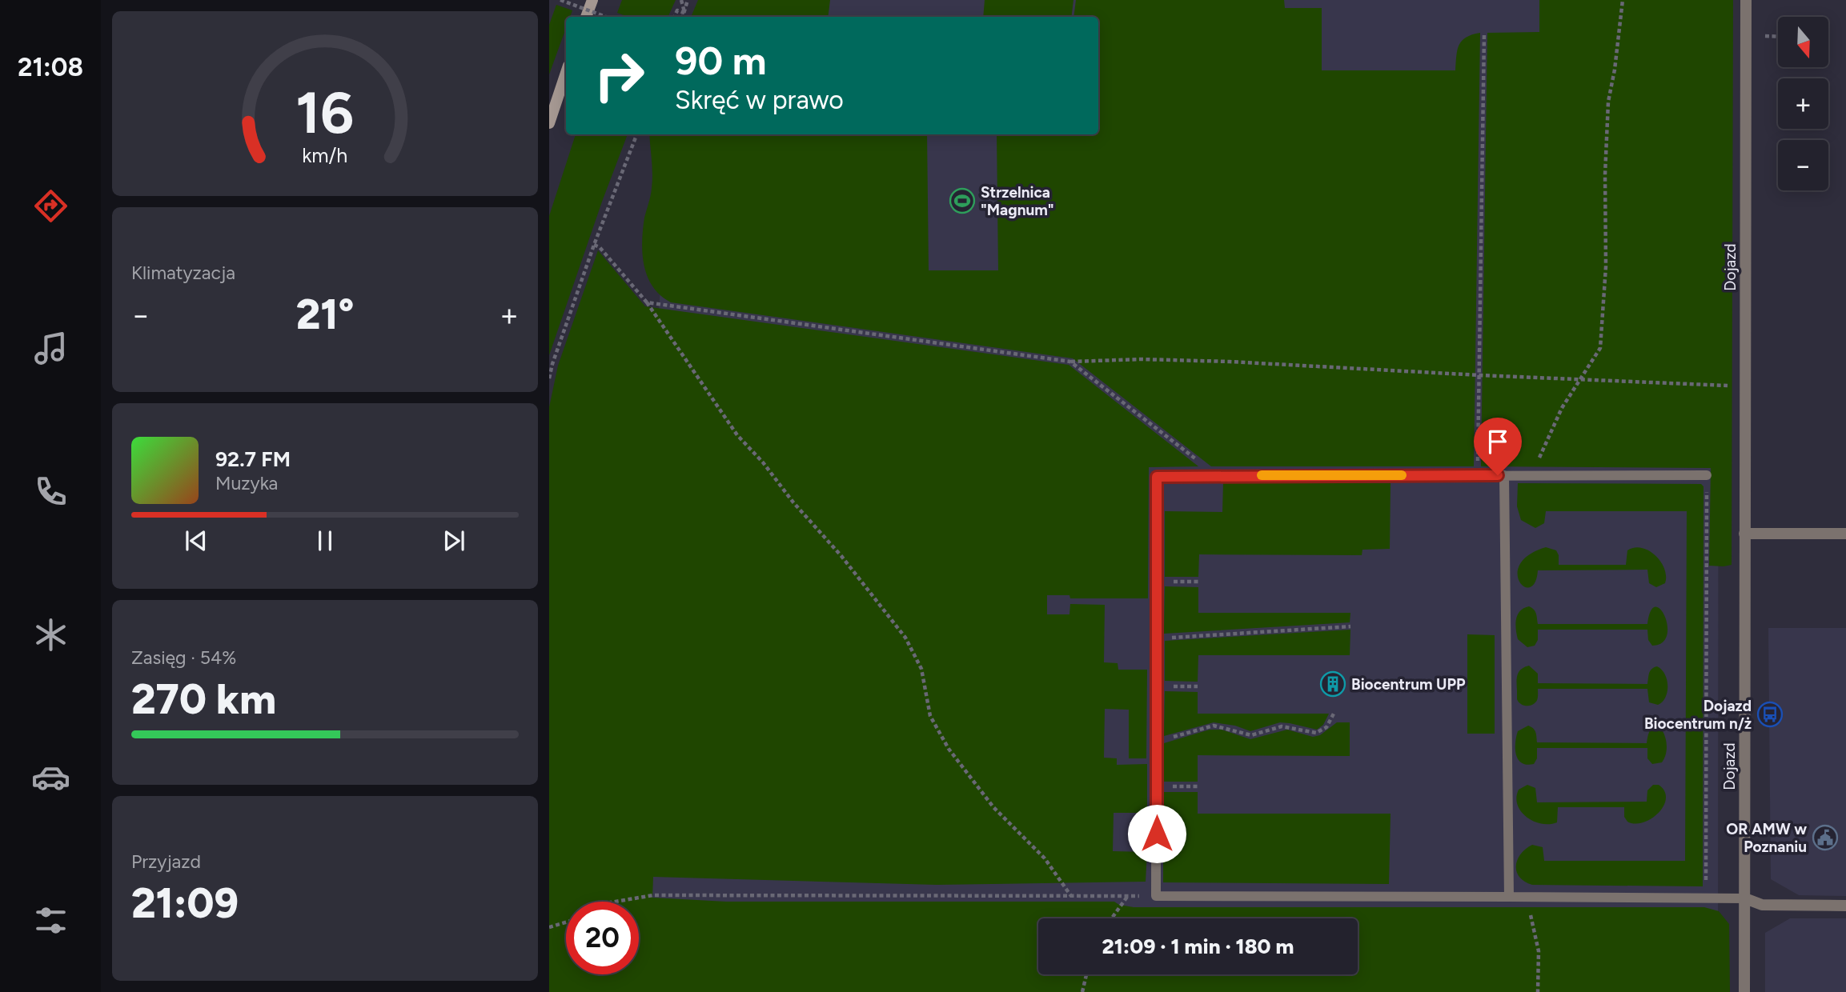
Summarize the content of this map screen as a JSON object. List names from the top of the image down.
{
  "streets": {
    "street": ["Dojazd"]
  },
  "places": {
    "sports": ["Strzelnica \"Magnum\""],
    "building": ["Biocentrum UPP"],
    "bus stop": ["Dojazd Biocentrum n/ż"],
    "public building": ["OR AMW w Poznaniu"]
  },
  "north": "bottom",
  "page": {
    "tabs": "21:08",
    "map_buttons": ["+", "−"],
    "turn": ["90 m", "Skręć w prawo"],
    "tile": [
      "Klimatyzacja",
      ["Zasięg · 54%", "270 km"],
      ["Przyjazd", "21:09"]
    ],
    "heat": ["−", "21°", "+"],
    "song": ["92.7 FM", "Muzyka"],
    "limit": "20",
    "trip": "21:09 · 1 min · 180 m",
    "gauge": ["16", "km/h"]
  }
}
